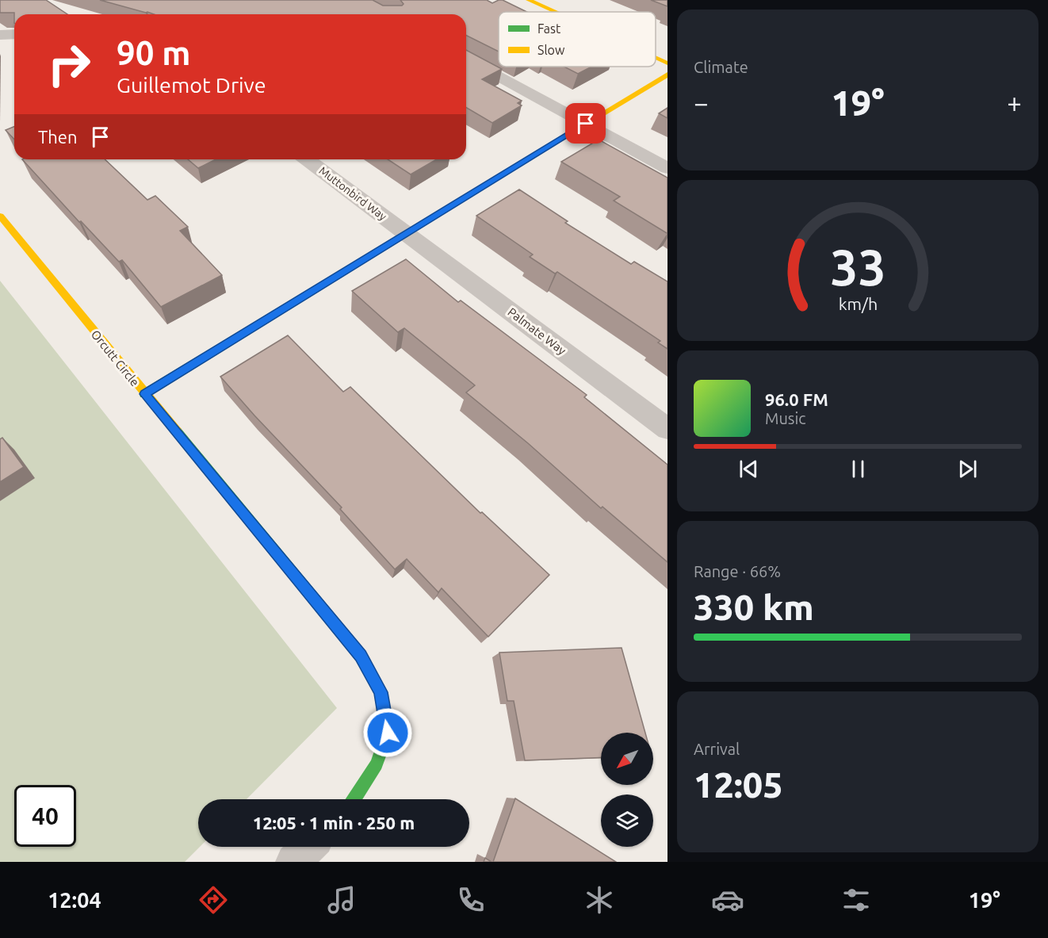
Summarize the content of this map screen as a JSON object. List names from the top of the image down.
{
  "streets": {
    "street": ["Muttonbird Way", "Palmate Way", "Orcutt Circle"]
  },
  "crossings": [
    ["Muttonbird Way", "Palmate Way"]
  ],
  "legend": ["Fast", "Slow"],
  "north": "bottom left",
  "page": {
    "tile": [
      "Climate",
      ["Range · 66%", "330 km"],
      ["Arrival", "12:05"]
    ],
    "turn": ["90 m", "Guillemot Drive"],
    "heat": ["−", "19°", "+"],
    "then": "Then",
    "song": ["96.0 FM", "Music"],
    "limit": "40",
    "trip": "12:05 · 1 min · 250 m",
    "tabs": ["12:04", "19°"],
    "gauge": ["33", "km/h"]
  }
}
